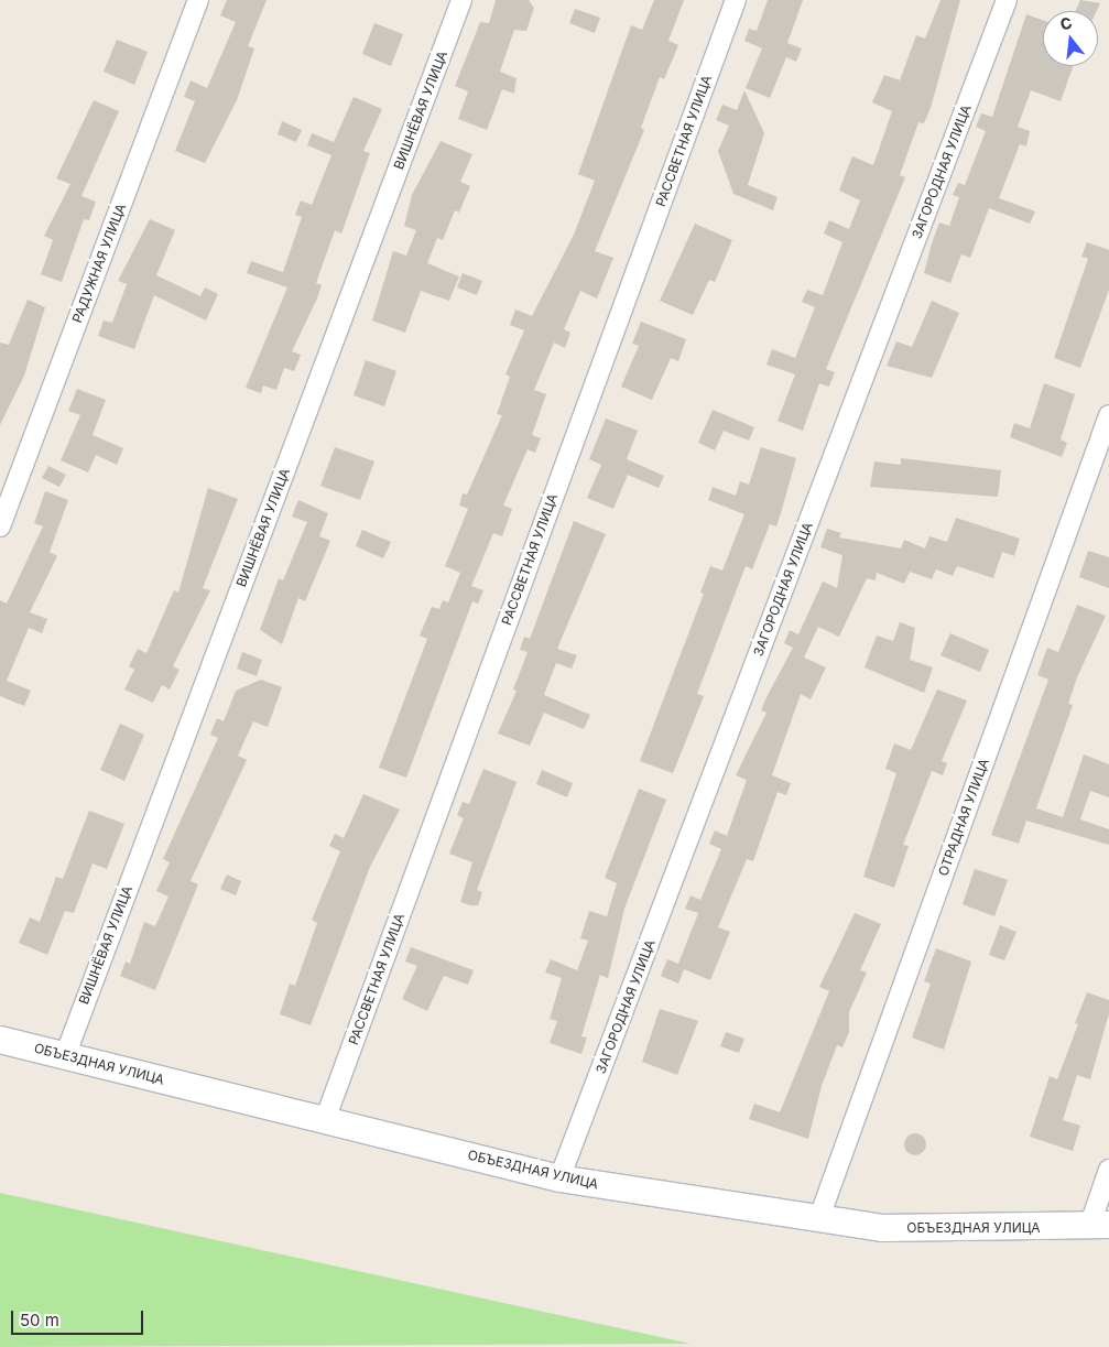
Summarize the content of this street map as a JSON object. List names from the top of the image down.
{
  "streets": {
    "main road": ["ОБЪЕЗДНАЯ УЛИЦА"],
    "street": [
      "ВИШНЁВАЯ УЛИЦА",
      "РАССВЕТНАЯ УЛИЦА",
      "ЗАГОРОДНАЯ УЛИЦА",
      "РАДУЖНАЯ УЛИЦА",
      "ОТРАДНАЯ УЛИЦА"
    ]
  },
  "crossings": [
    ["ВИШНЁВАЯ УЛИЦА", "ОБЪЕЗДНАЯ УЛИЦА"],
    ["РАССВЕТНАЯ УЛИЦА", "ОБЪЕЗДНАЯ УЛИЦА"],
    ["ЗАГОРОДНАЯ УЛИЦА", "ОБЪЕЗДНАЯ УЛИЦА"],
    ["ОТРАДНАЯ УЛИЦА", "ОБЪЕЗДНАЯ УЛИЦА"]
  ],
  "scale_bar": "50 m",
  "north": "top"
}
